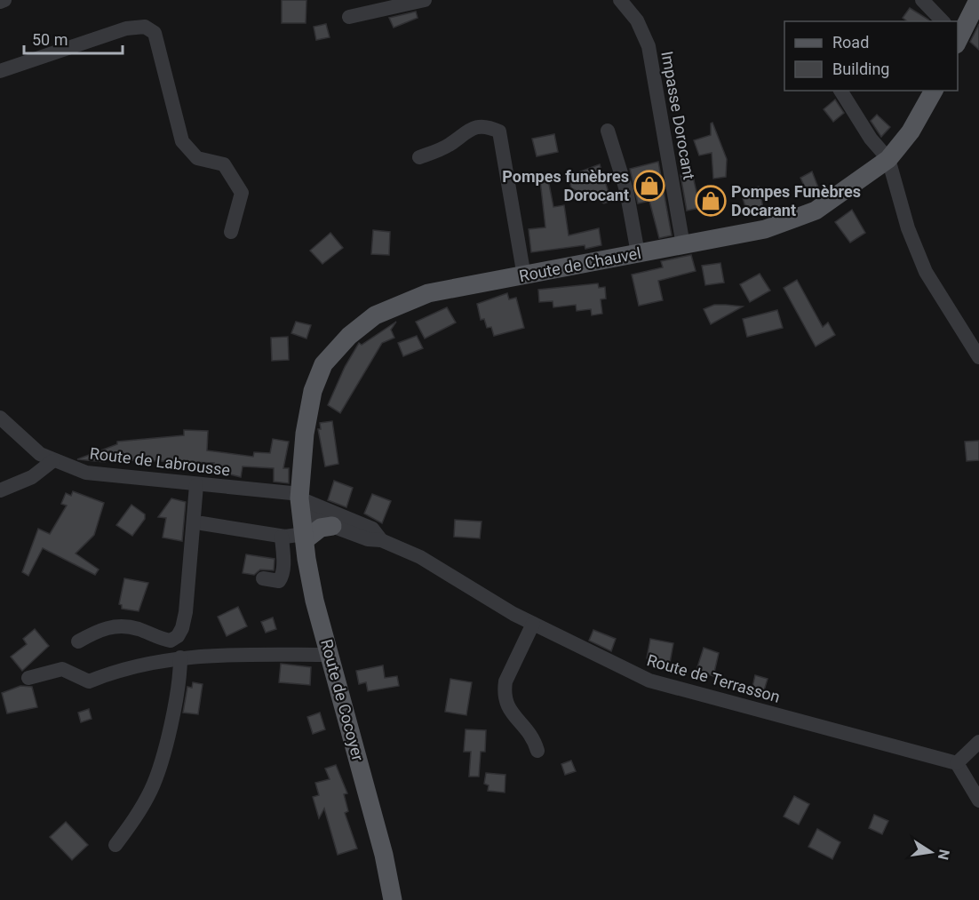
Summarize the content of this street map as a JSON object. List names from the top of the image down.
{
  "streets": {
    "main road": ["Route de Chauvel", "Route de Cocoyer"],
    "street": ["Impasse Dorocant", "Route de Labrousse", "Route de Terrasson"]
  },
  "crossings": [
    ["Impasse Dorocant", "Route de Chauvel"],
    ["Route de Chauvel", "Route de Labrousse"],
    ["Route de Chauvel", "Route de Terrasson"],
    ["Route de Chauvel", "Route de Cocoyer"],
    ["Route de Labrousse", "Route de Terrasson"],
    ["Route de Labrousse", "Route de Cocoyer"],
    ["Route de Terrasson", "Route de Cocoyer"]
  ],
  "places": {
    "shop": ["Pompes funèbres Dorocant", "Pompes Funèbres Docarant"]
  },
  "legend": ["Road", "Building"],
  "scale_bar": "50 m",
  "north": "right"
}
